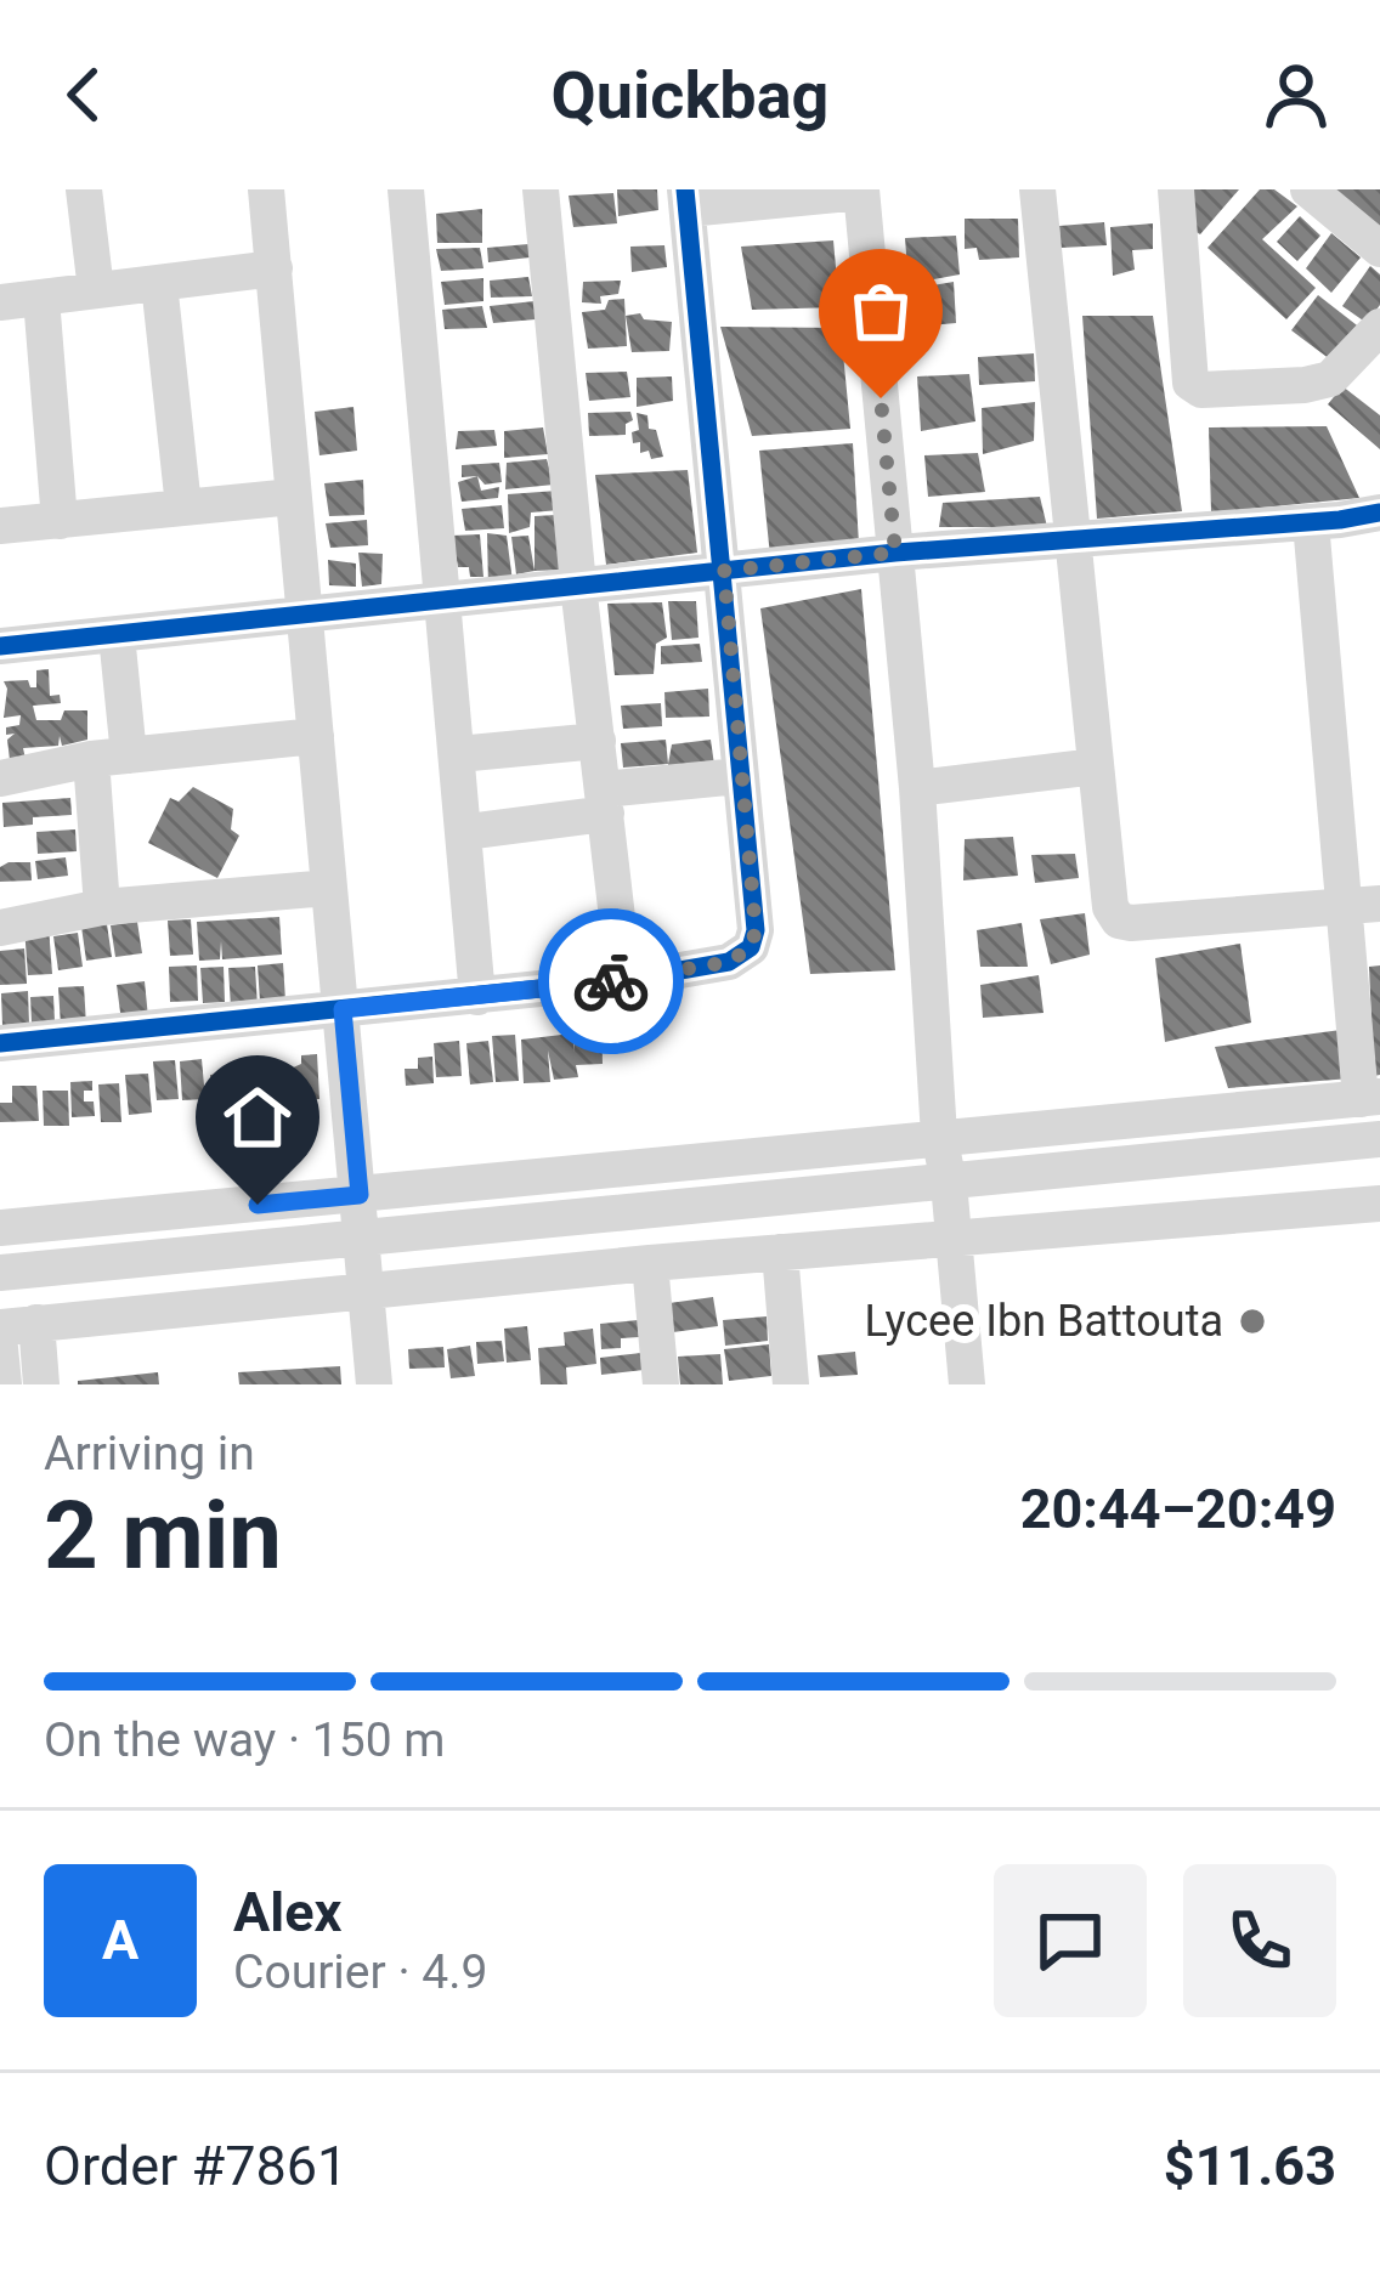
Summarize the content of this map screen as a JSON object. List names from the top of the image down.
{
  "places": ["Lycee Ibn Battouta"],
  "page": {
    "header": "Quickbag",
    "heading": ["2 min", "Arriving in", "20:44–20:49"],
    "panel": [
      "Alex",
      "Courier · 4.9",
      "Order #7861",
      "$11.63"
    ],
    "bar": "On the way · 150 m",
    "round": "A"
  }
}
